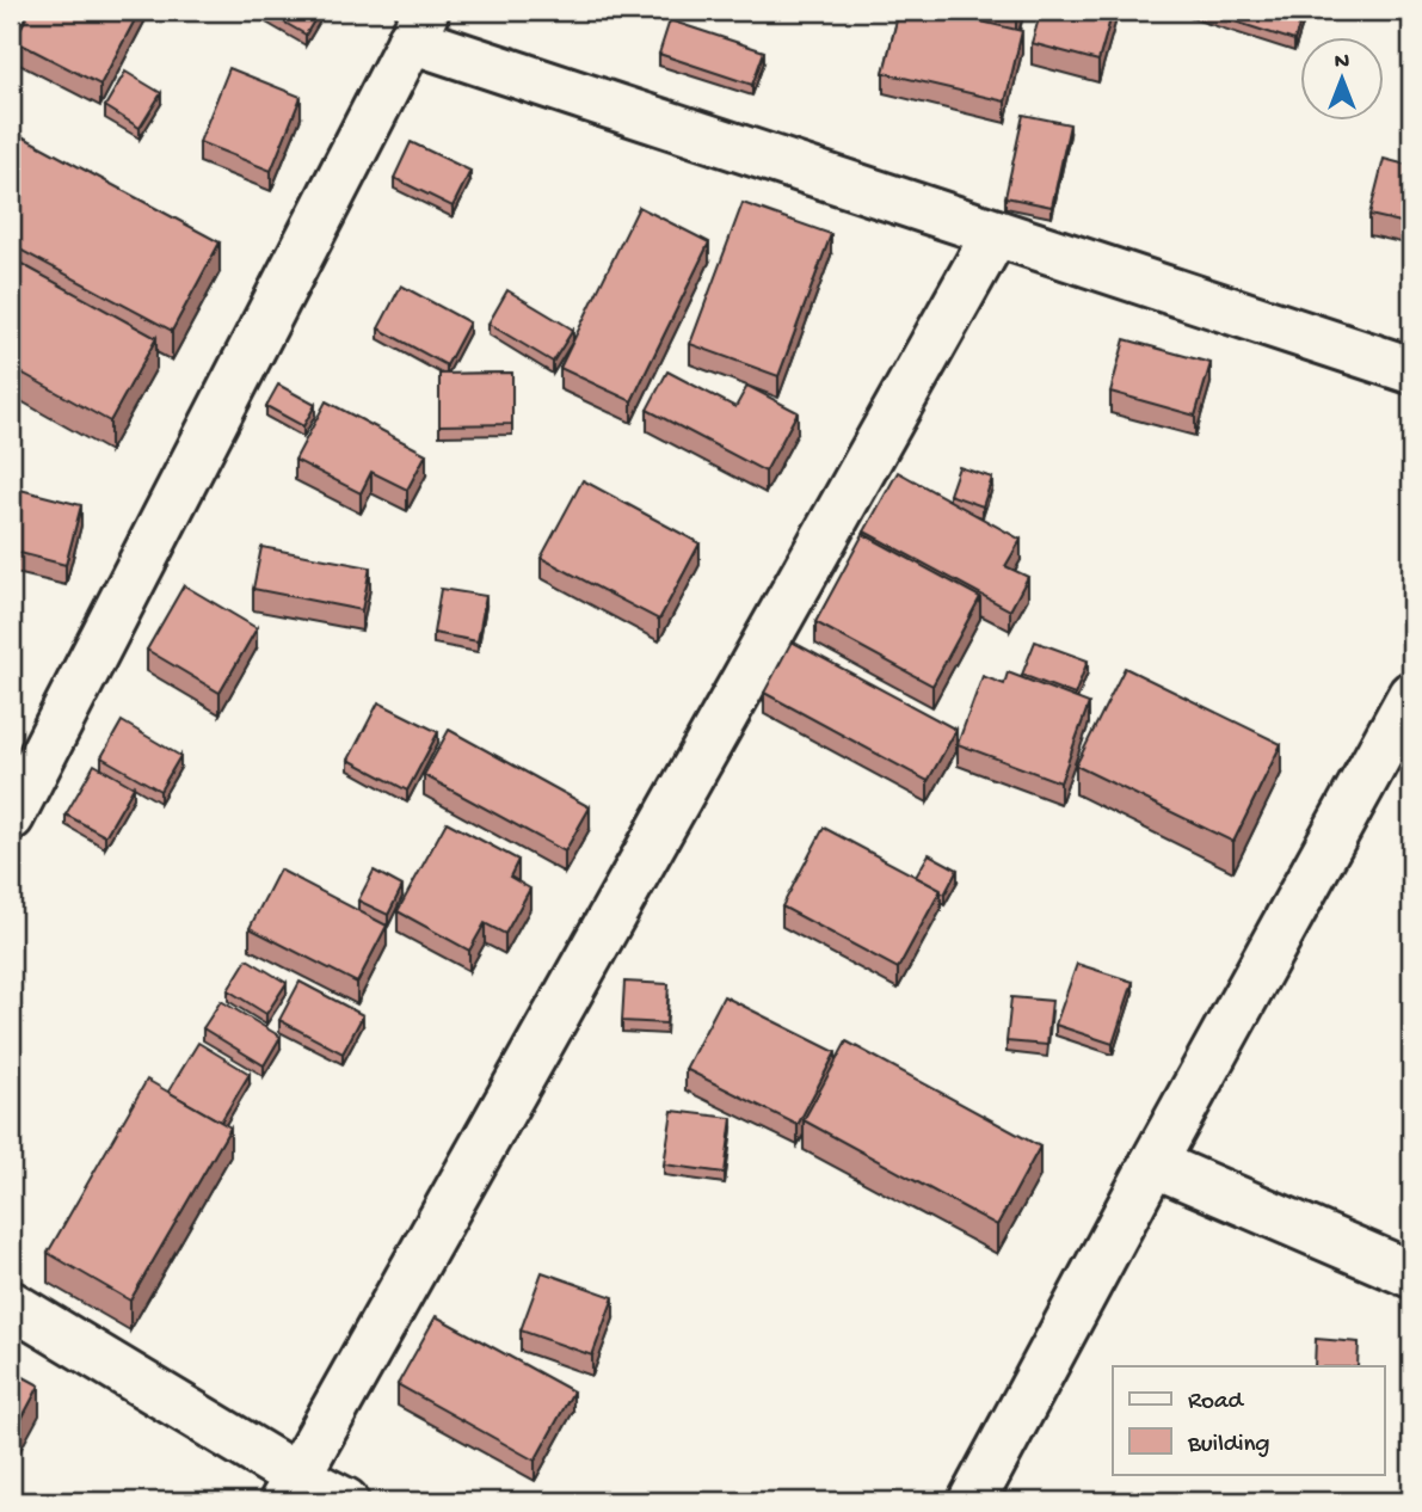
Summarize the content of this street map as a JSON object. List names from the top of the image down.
{
  "legend": ["Road", "Building"],
  "north": "top"
}
